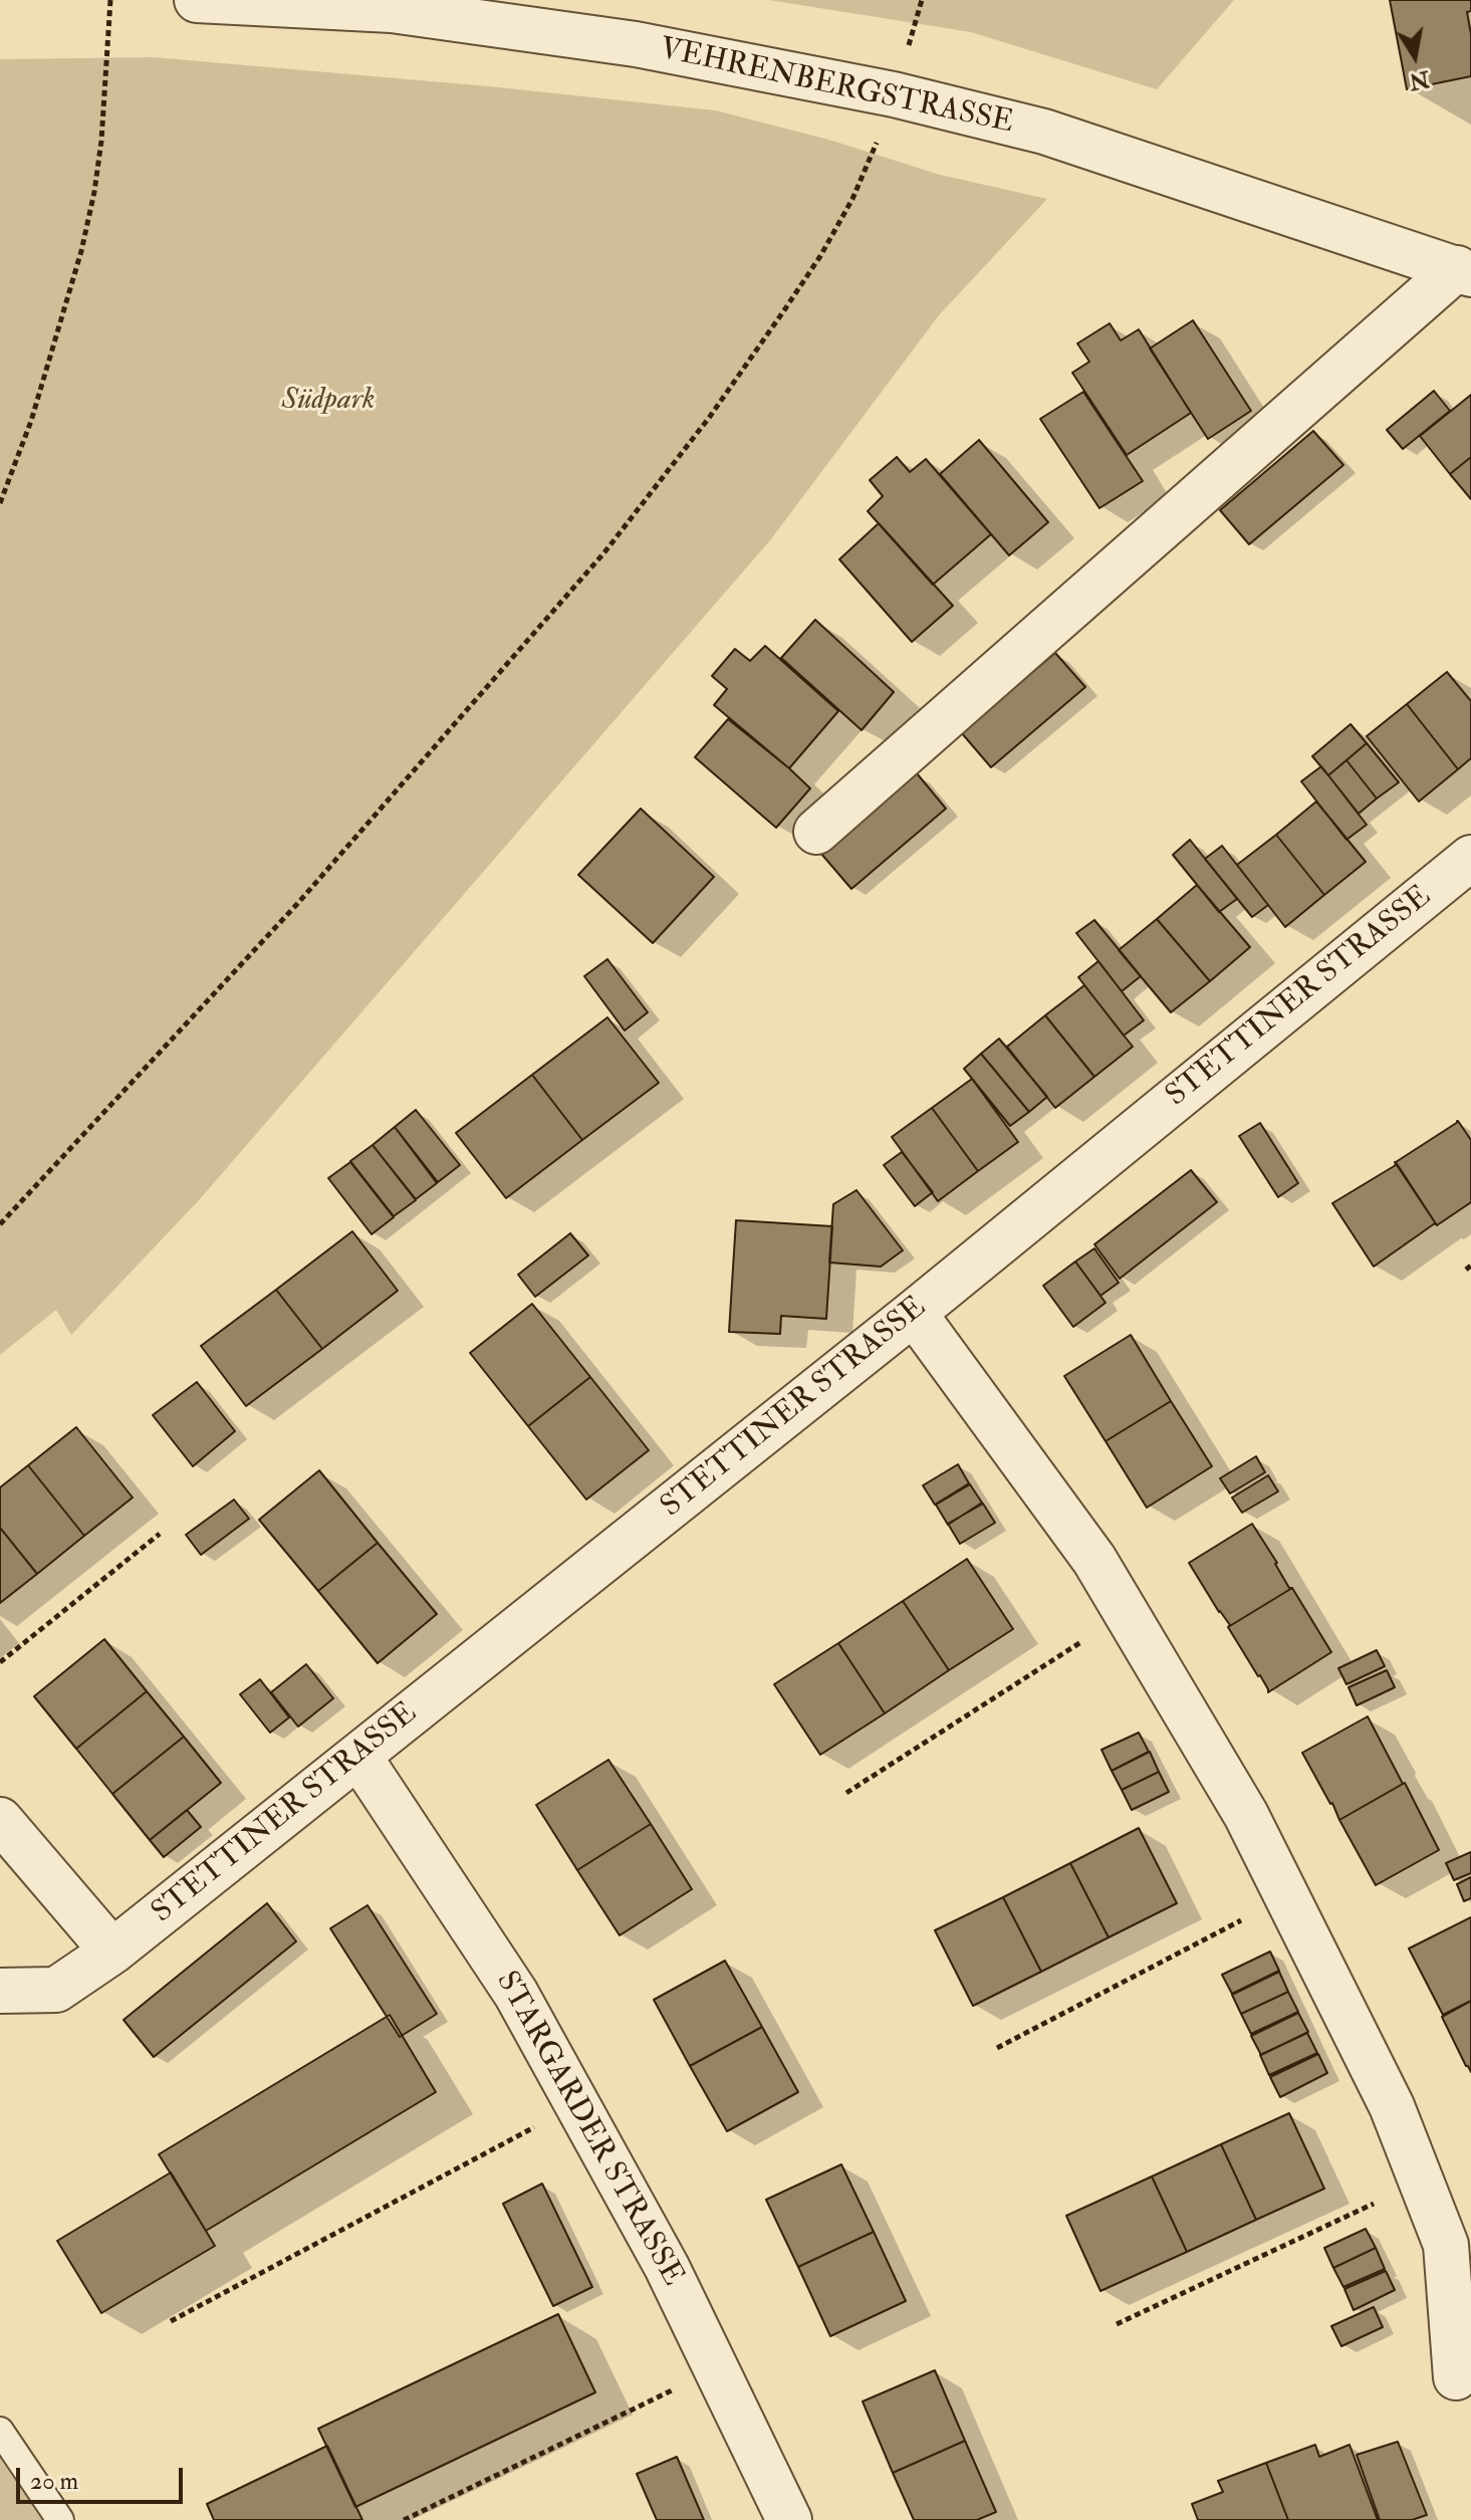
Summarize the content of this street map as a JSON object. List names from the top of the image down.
{
  "streets": {
    "street": ["VEHRENBERGSTRASSE", "STETTINER STRASSE", "STARGARDER STRASSE"]
  },
  "crossings": [
    ["STETTINER STRASSE", "STARGARDER STRASSE"]
  ],
  "parks": ["Südpark"],
  "scale_bar": "20 m",
  "north": "bottom"
}
